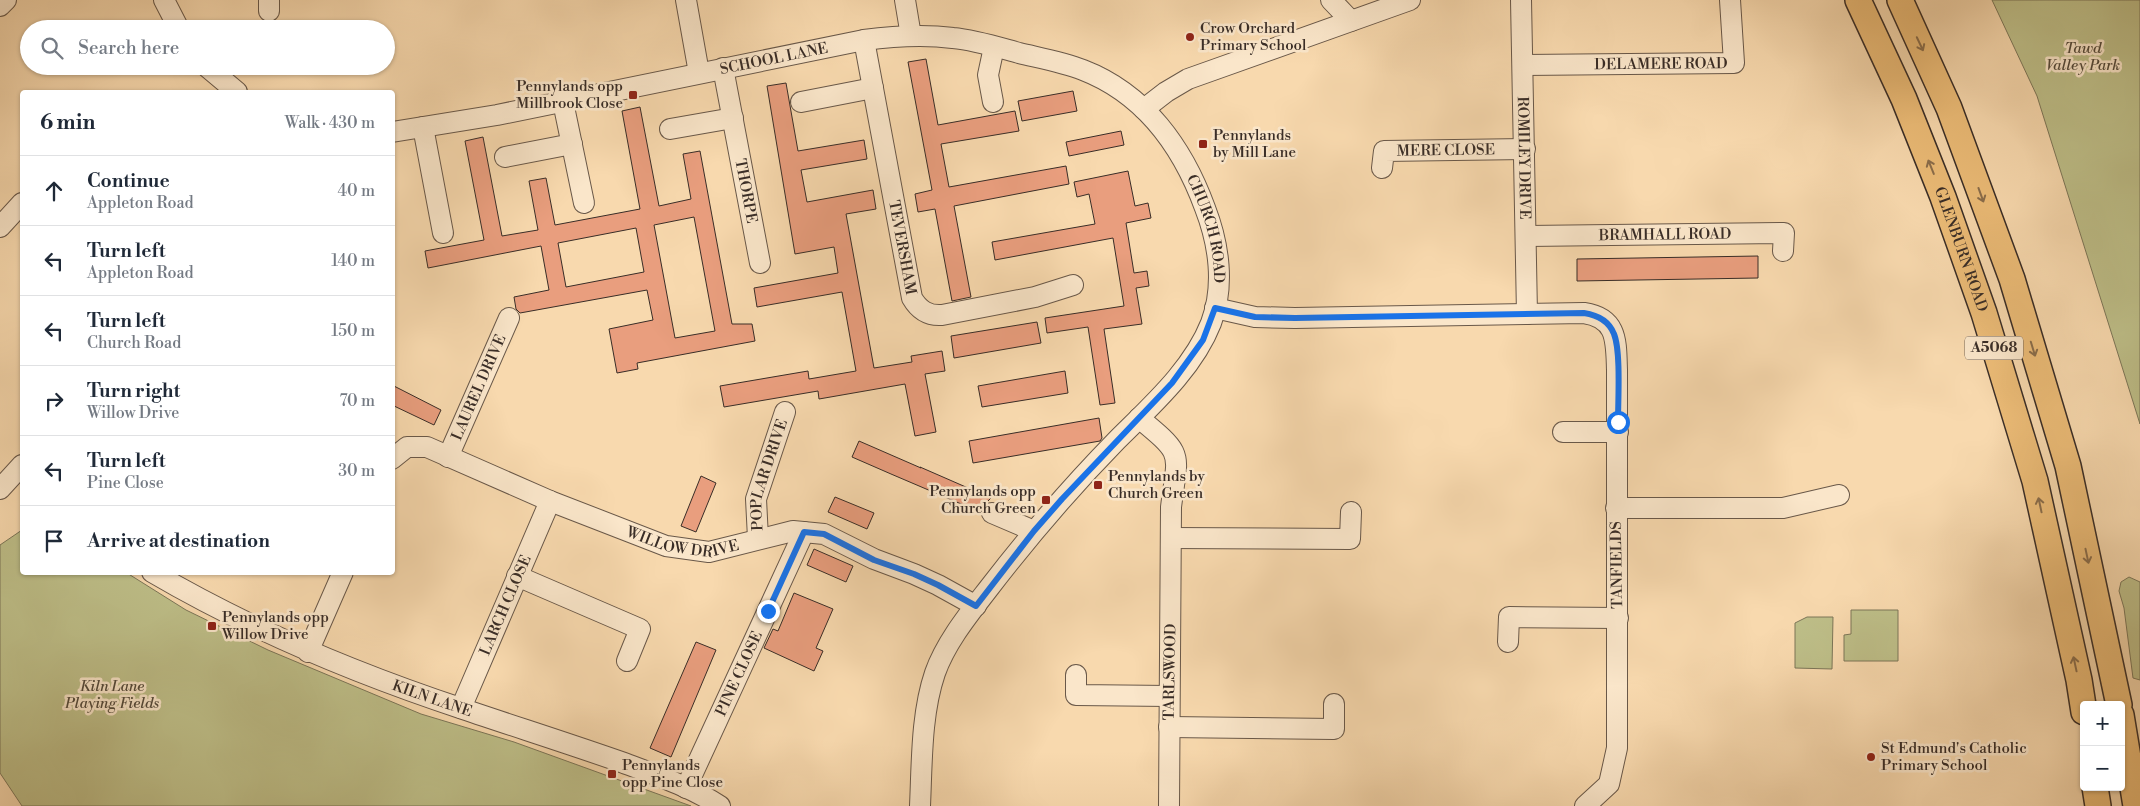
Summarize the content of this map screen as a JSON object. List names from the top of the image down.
{
  "streets": {
    "main road": ["GLENBURN ROAD", "A5068"],
    "street": [
      "SCHOOL LANE",
      "DELAMERE ROAD",
      "MERE CLOSE",
      "ROMILEY DRIVE",
      "THORPE",
      "CHURCH ROAD",
      "BRAMHALL ROAD",
      "TEVERSHAM",
      "LAUREL DRIVE",
      "POPLAR DRIVE",
      "WILLOW DRIVE",
      "TANFIELDS",
      "LARCH CLOSE",
      "TARLSWOOD",
      "PINE CLOSE",
      "KILN LANE"
    ]
  },
  "crossings": [
    ["SCHOOL LANE", "THORPE"],
    ["SCHOOL LANE", "CHURCH ROAD"],
    ["SCHOOL LANE", "TEVERSHAM"],
    ["DELAMERE ROAD", "ROMILEY DRIVE"],
    ["MERE CLOSE", "ROMILEY DRIVE"],
    ["ROMILEY DRIVE", "BRAMHALL ROAD"],
    ["CHURCH ROAD", "WILLOW DRIVE"],
    ["CHURCH ROAD", "TARLSWOOD"],
    ["LAUREL DRIVE", "WILLOW DRIVE"],
    ["POPLAR DRIVE", "WILLOW DRIVE"],
    ["WILLOW DRIVE", "LARCH CLOSE"],
    ["WILLOW DRIVE", "PINE CLOSE"],
    ["LARCH CLOSE", "KILN LANE"],
    ["PINE CLOSE", "KILN LANE"]
  ],
  "parks": ["Tawd Valley Park", "Kiln Lane Playing Fields"],
  "places": {
    "other": ["Crow Orchard Primary School", "St Edmund's Catholic Primary School"],
    "transit": [
      "Pennylands opp Millbrook Close",
      "Pennylands by Mill Lane",
      "Pennylands by Church Green",
      "Pennylands opp Church Green",
      "Pennylands opp Willow Drive",
      "Pennylands opp Pine Close"
    ]
  },
  "page": {
    "search": "Search here",
    "heading": ["6 min", "Walk · 430 m"],
    "list": [
      ["Continue", "Appleton Road", "40 m"],
      ["Turn left", "Appleton Road", "140 m"],
      ["Turn left", "Church Road", "150 m"],
      ["Turn right", "Willow Drive", "70 m"],
      ["Turn left", "Pine Close", "30 m"],
      "Arrive at destination"
    ],
    "map_buttons": ["+", "−"]
  }
}
